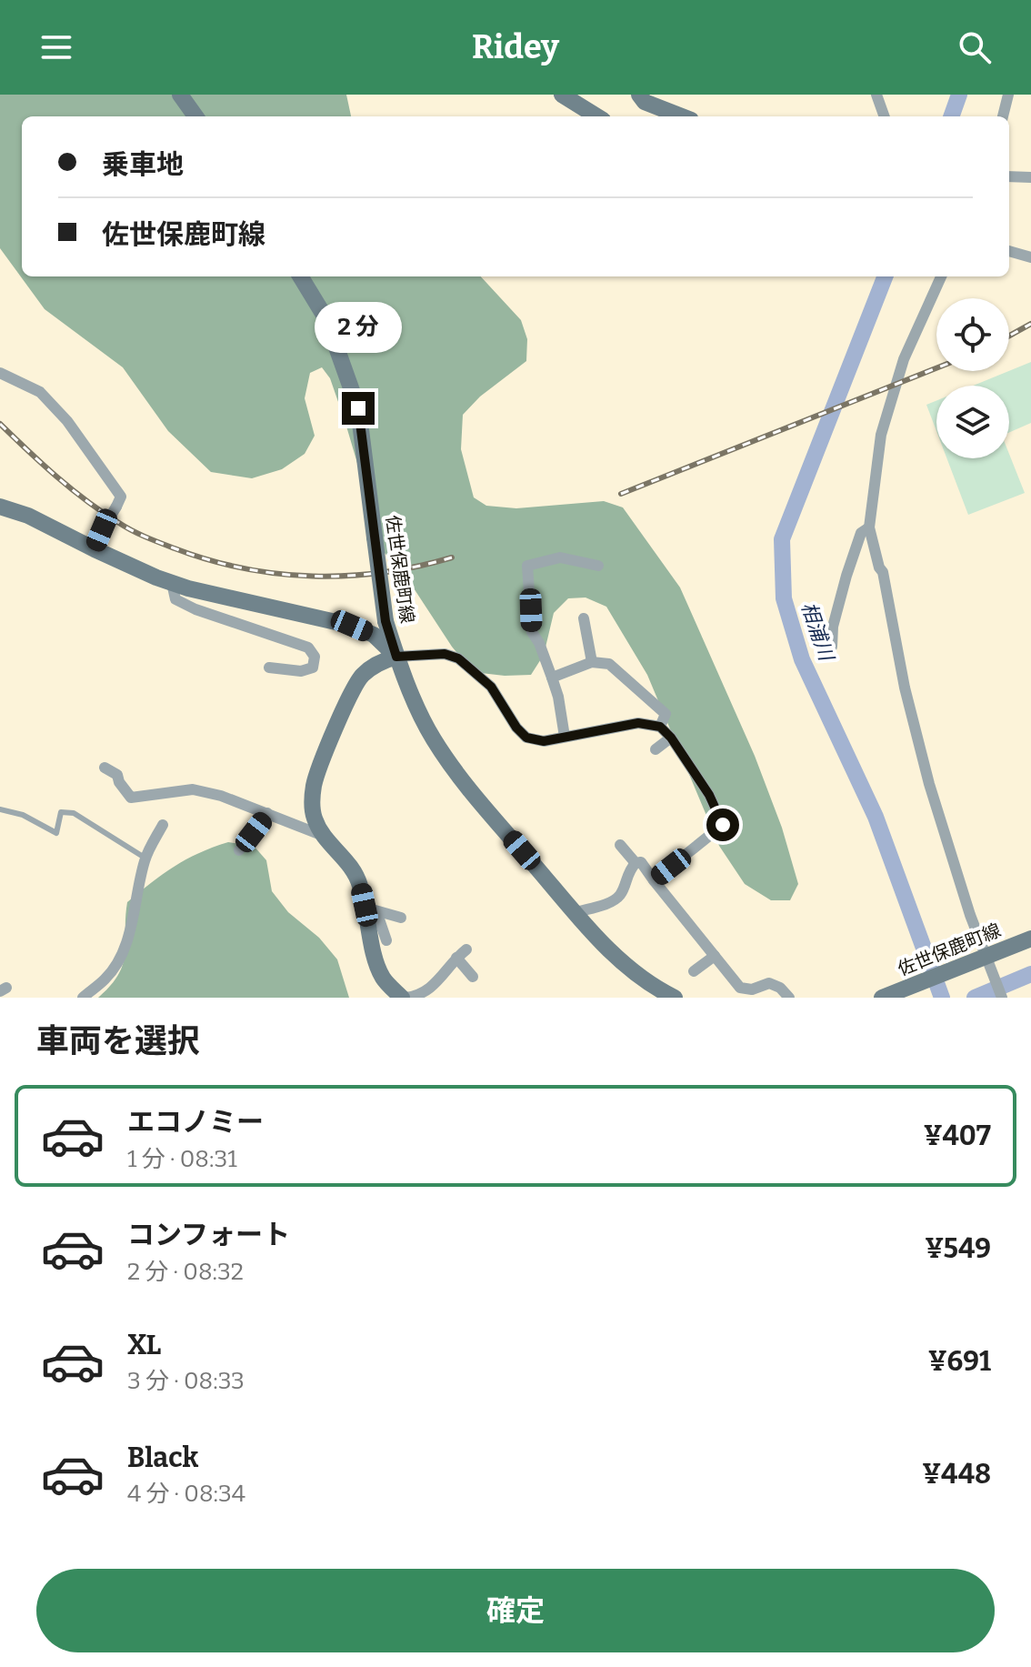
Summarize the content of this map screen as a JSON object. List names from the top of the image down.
{
  "streets": {
    "main road": ["佐世保鹿町線"]
  },
  "water": ["相浦川"],
  "page": {
    "header": "Ridey",
    "banner": ["乗車地", "佐世保鹿町線"],
    "bubble": "2 分",
    "heading": "車両を選択",
    "list": [
      {
        "name": "エコノミー",
        "note": "1 分 · 08:31",
        "value": "¥407"
      },
      {
        "name": "コンフォート",
        "note": "2 分 · 08:32",
        "value": "¥549"
      },
      {
        "name": "XL",
        "note": "3 分 · 08:33",
        "value": "¥691"
      },
      {
        "name": "Black",
        "note": "4 分 · 08:34",
        "value": "¥448"
      }
    ],
    "buttons": "確定"
  }
}
